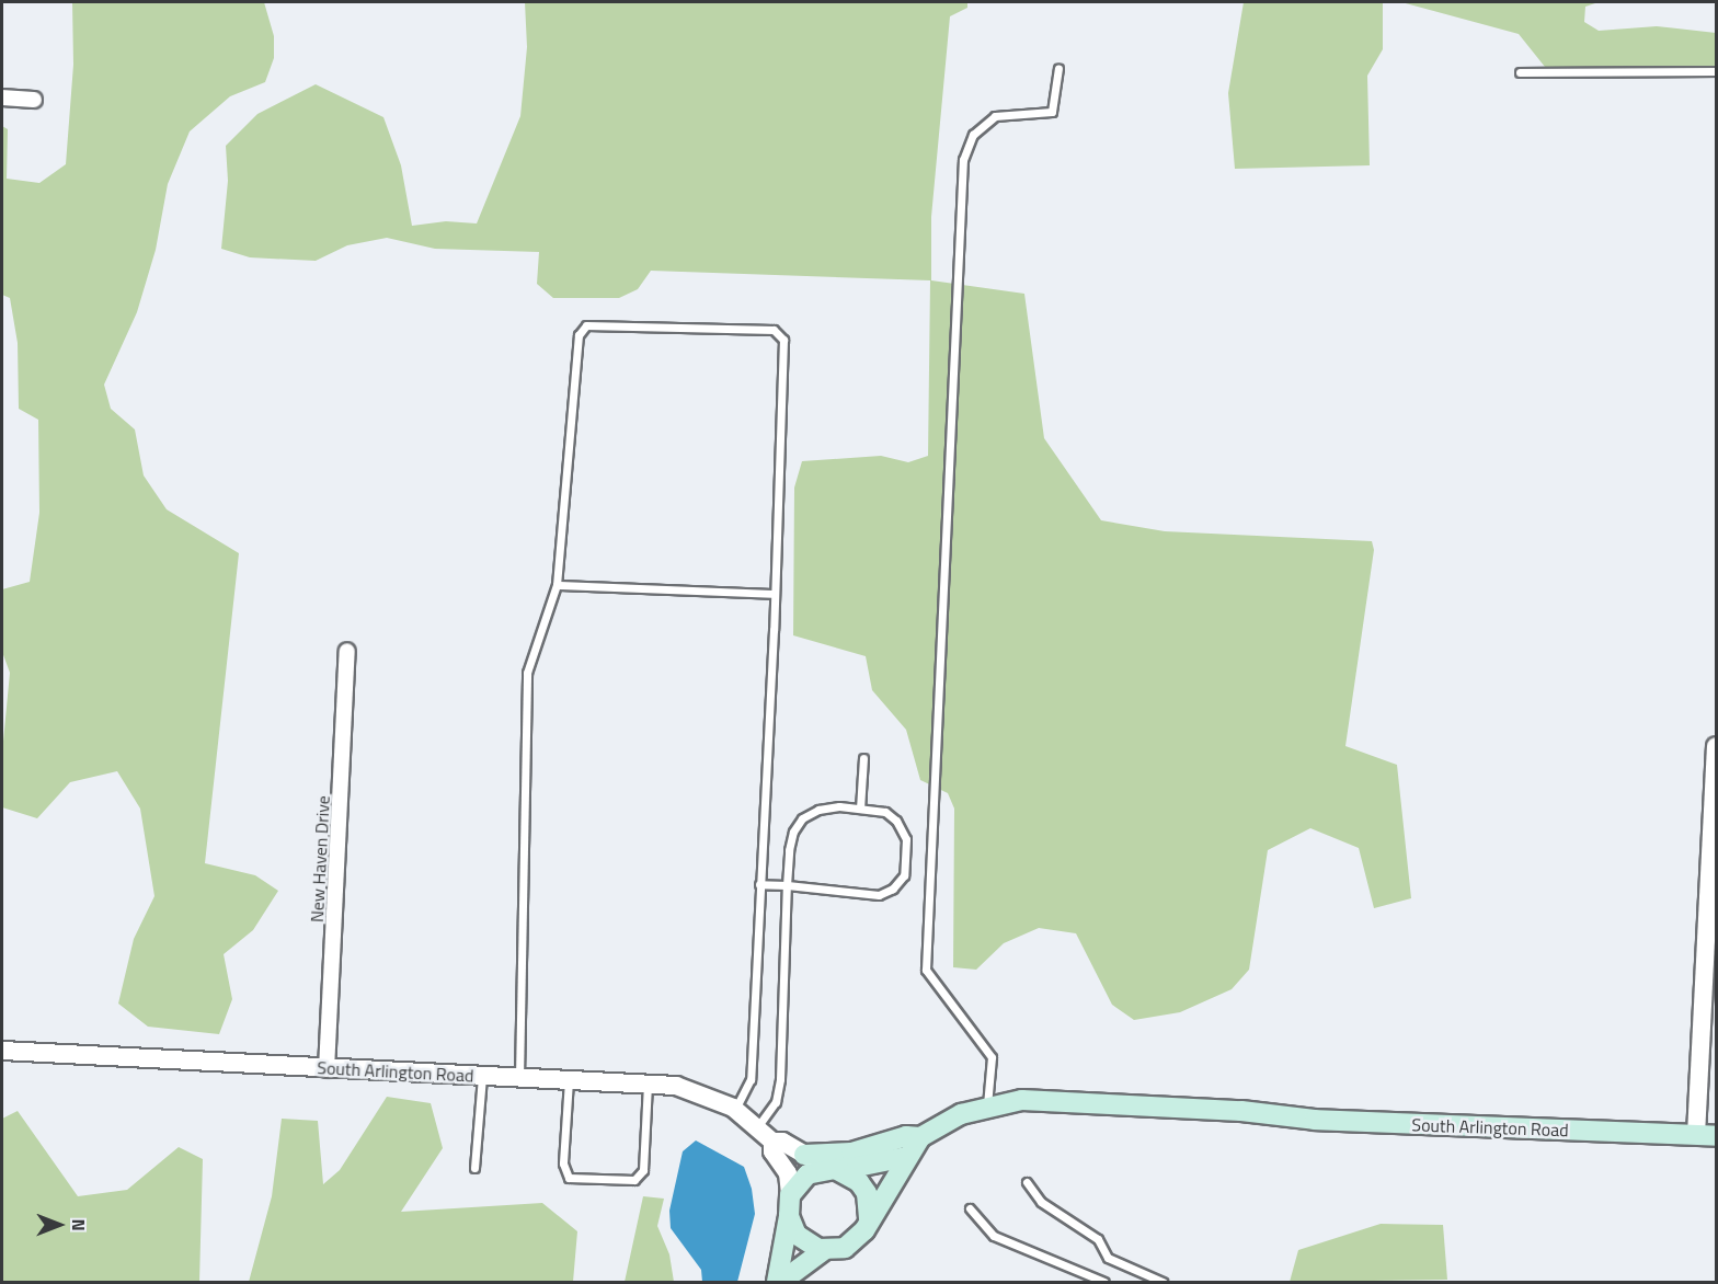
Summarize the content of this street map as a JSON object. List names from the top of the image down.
{
  "streets": {
    "main road": ["South Arlington Road"],
    "street": ["New Haven Drive"]
  },
  "crossings": [
    ["New Haven Drive", "South Arlington Road"]
  ],
  "north": "right"
}
